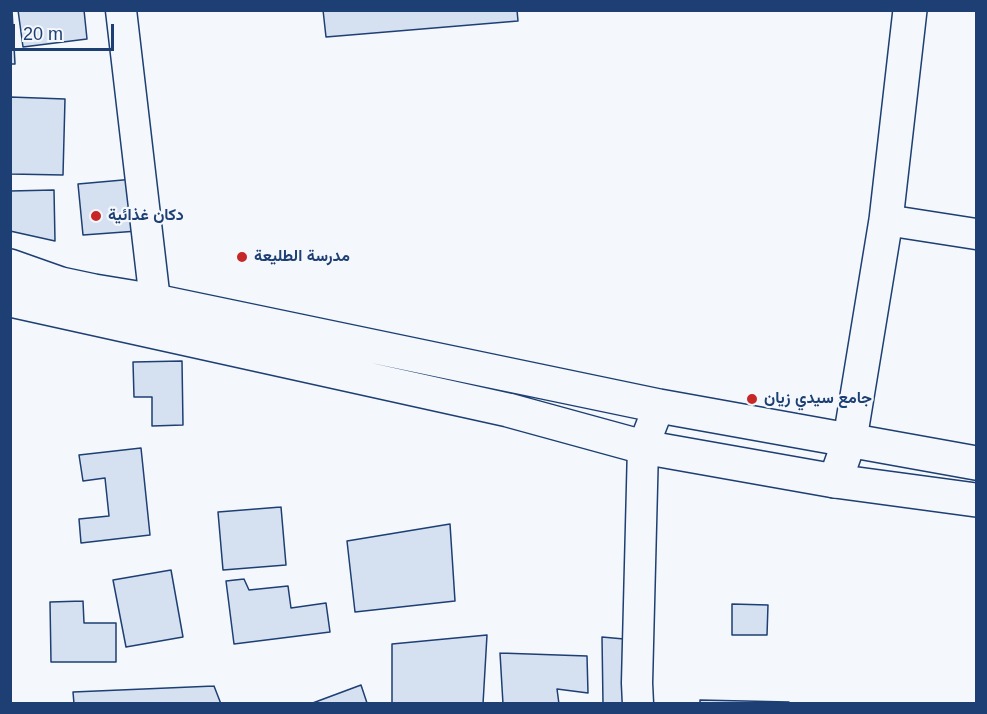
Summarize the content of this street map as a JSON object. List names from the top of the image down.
{
  "places": ["دكان غذائية", "مدرسة الطليعة", "جامع سيدي زيان"],
  "scale_bar": "20 m"
}
